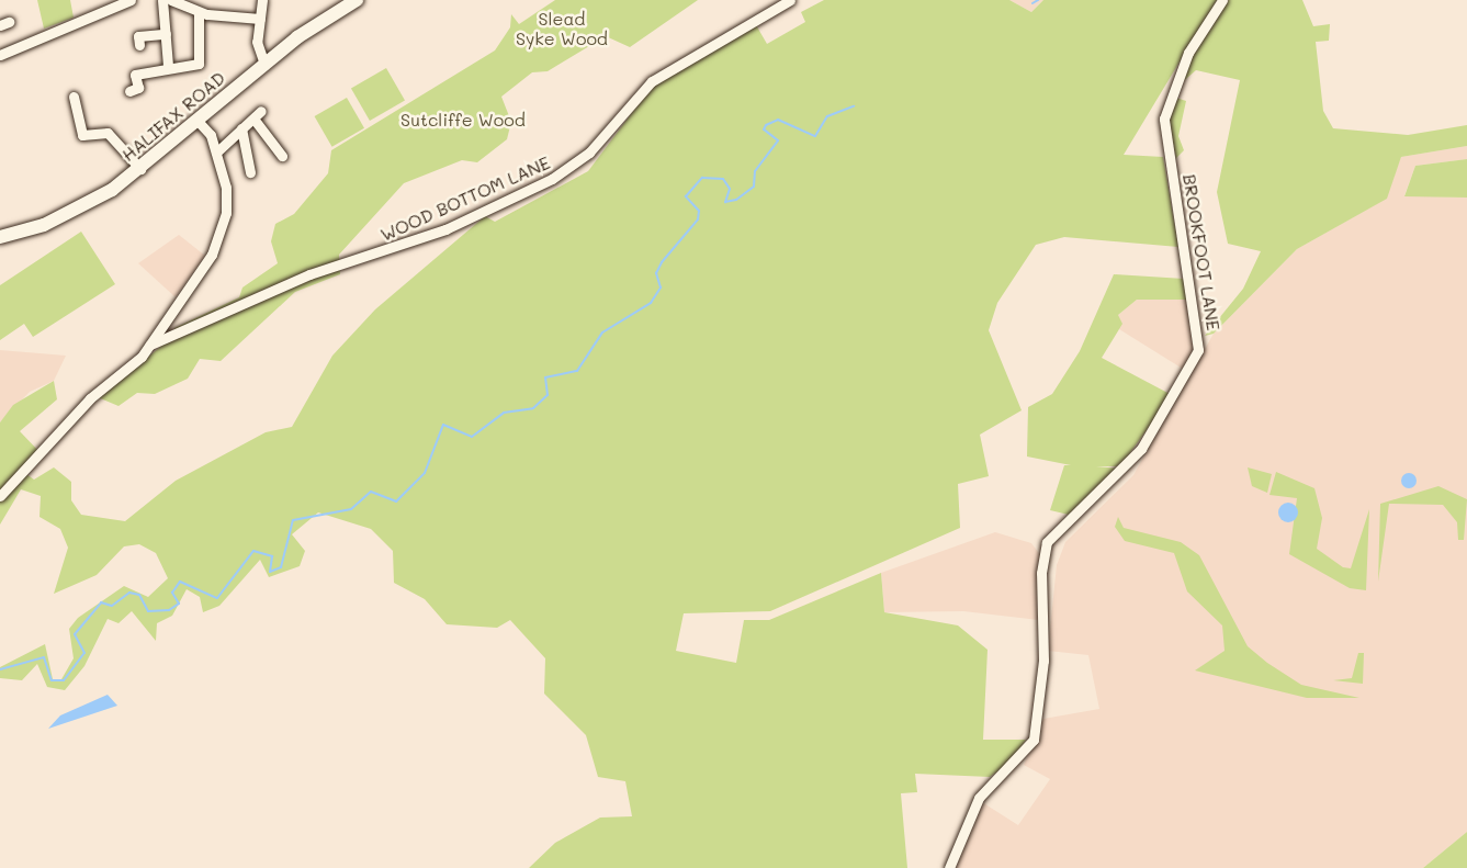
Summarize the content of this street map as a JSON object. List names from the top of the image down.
{
  "streets": {
    "main road": ["HALIFAX ROAD"],
    "street": ["WOOD BOTTOM LANE", "BROOKFOOT LANE"]
  },
  "parks": ["Slead Syke Wood", "Sutcliffe Wood"]
}
